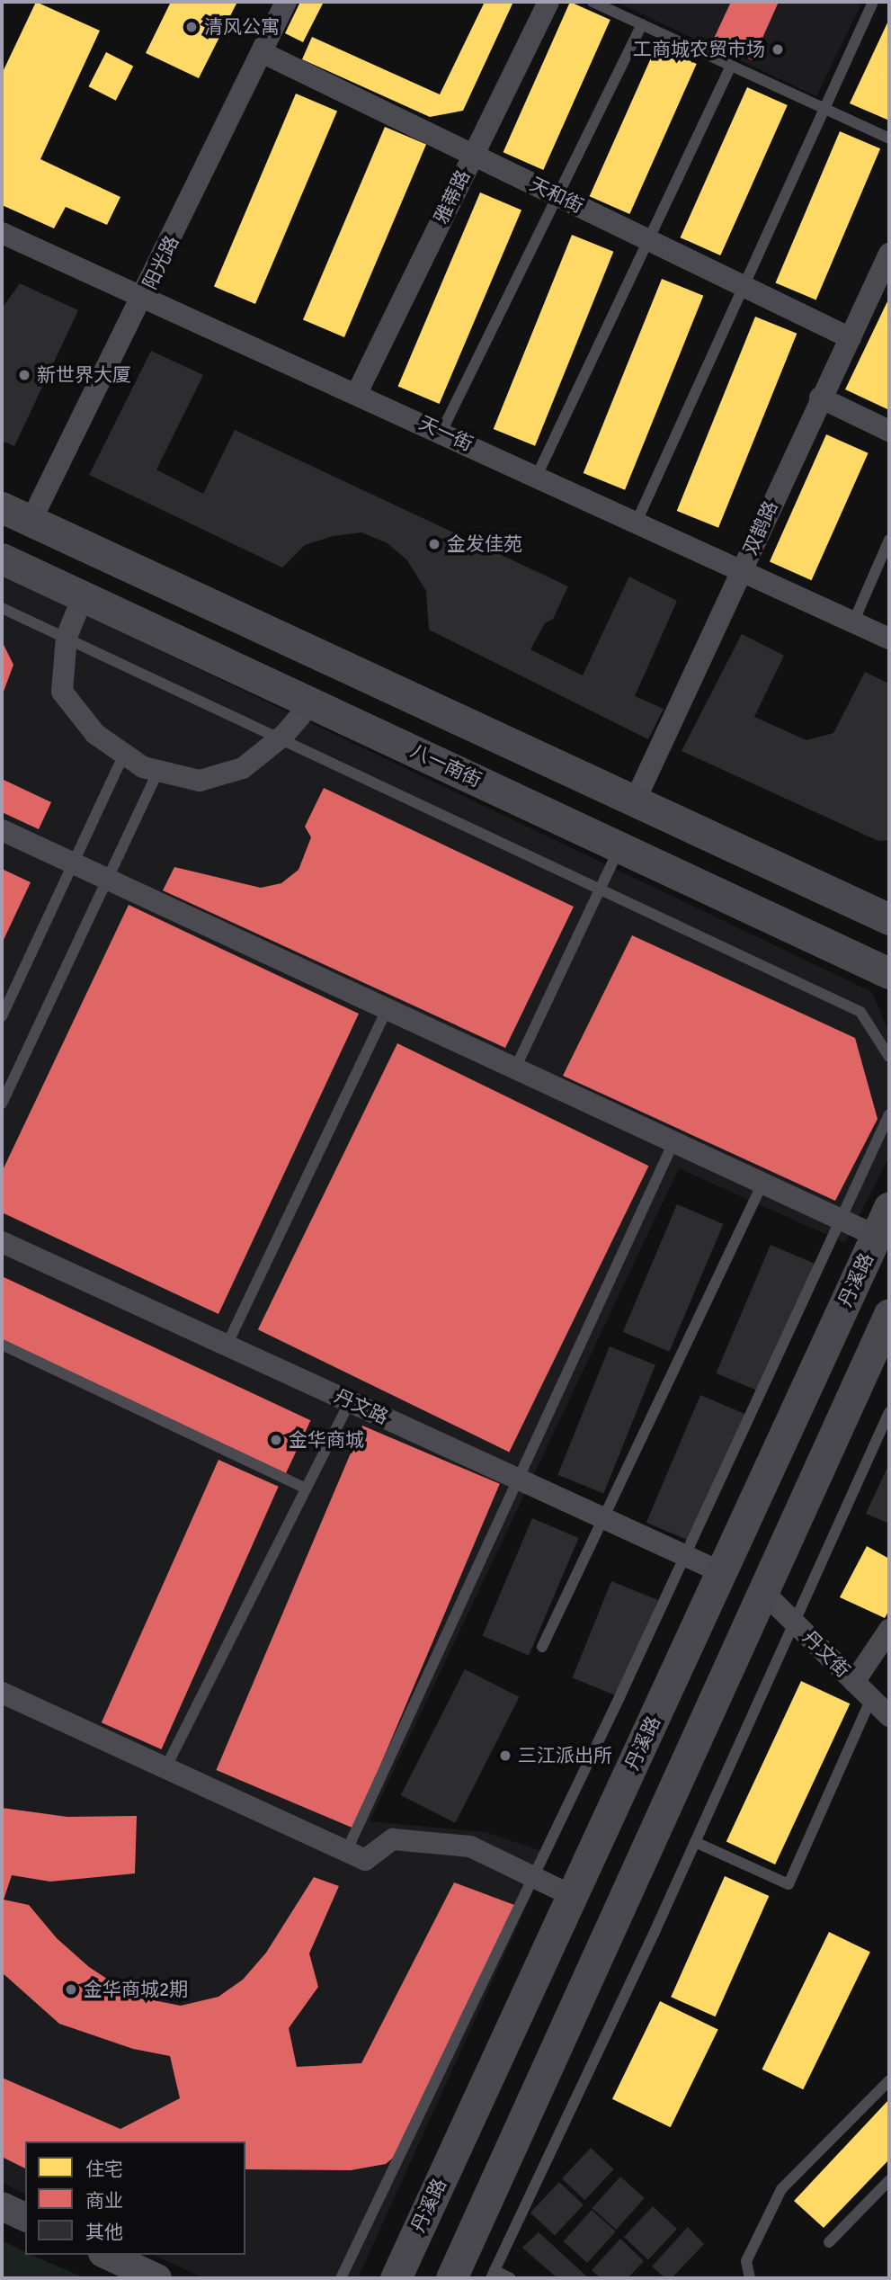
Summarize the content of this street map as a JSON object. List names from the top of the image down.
{
  "streets": {
    "main road": ["八一南街", "丹溪路"],
    "street": [
      "天和街",
      "雅蒂路",
      "阳光路",
      "天一街",
      "双鹊路",
      "丹文路",
      "丹文街"
    ]
  },
  "crossings": [
    ["天和街", "雅蒂路"],
    ["天和街", "阳光路"],
    ["天和街", "双鹊路"],
    ["雅蒂路", "天一街"],
    ["阳光路", "天一街"],
    ["天一街", "双鹊路"],
    ["丹溪路", "丹文路"]
  ],
  "places": [
    "清风公寓",
    "工商城农贸市场",
    "新世界大厦",
    "金发佳苑",
    "金华商城",
    "三江派出所",
    "金华商城2期"
  ],
  "legend": ["住宅", "商业", "其他"]
}
